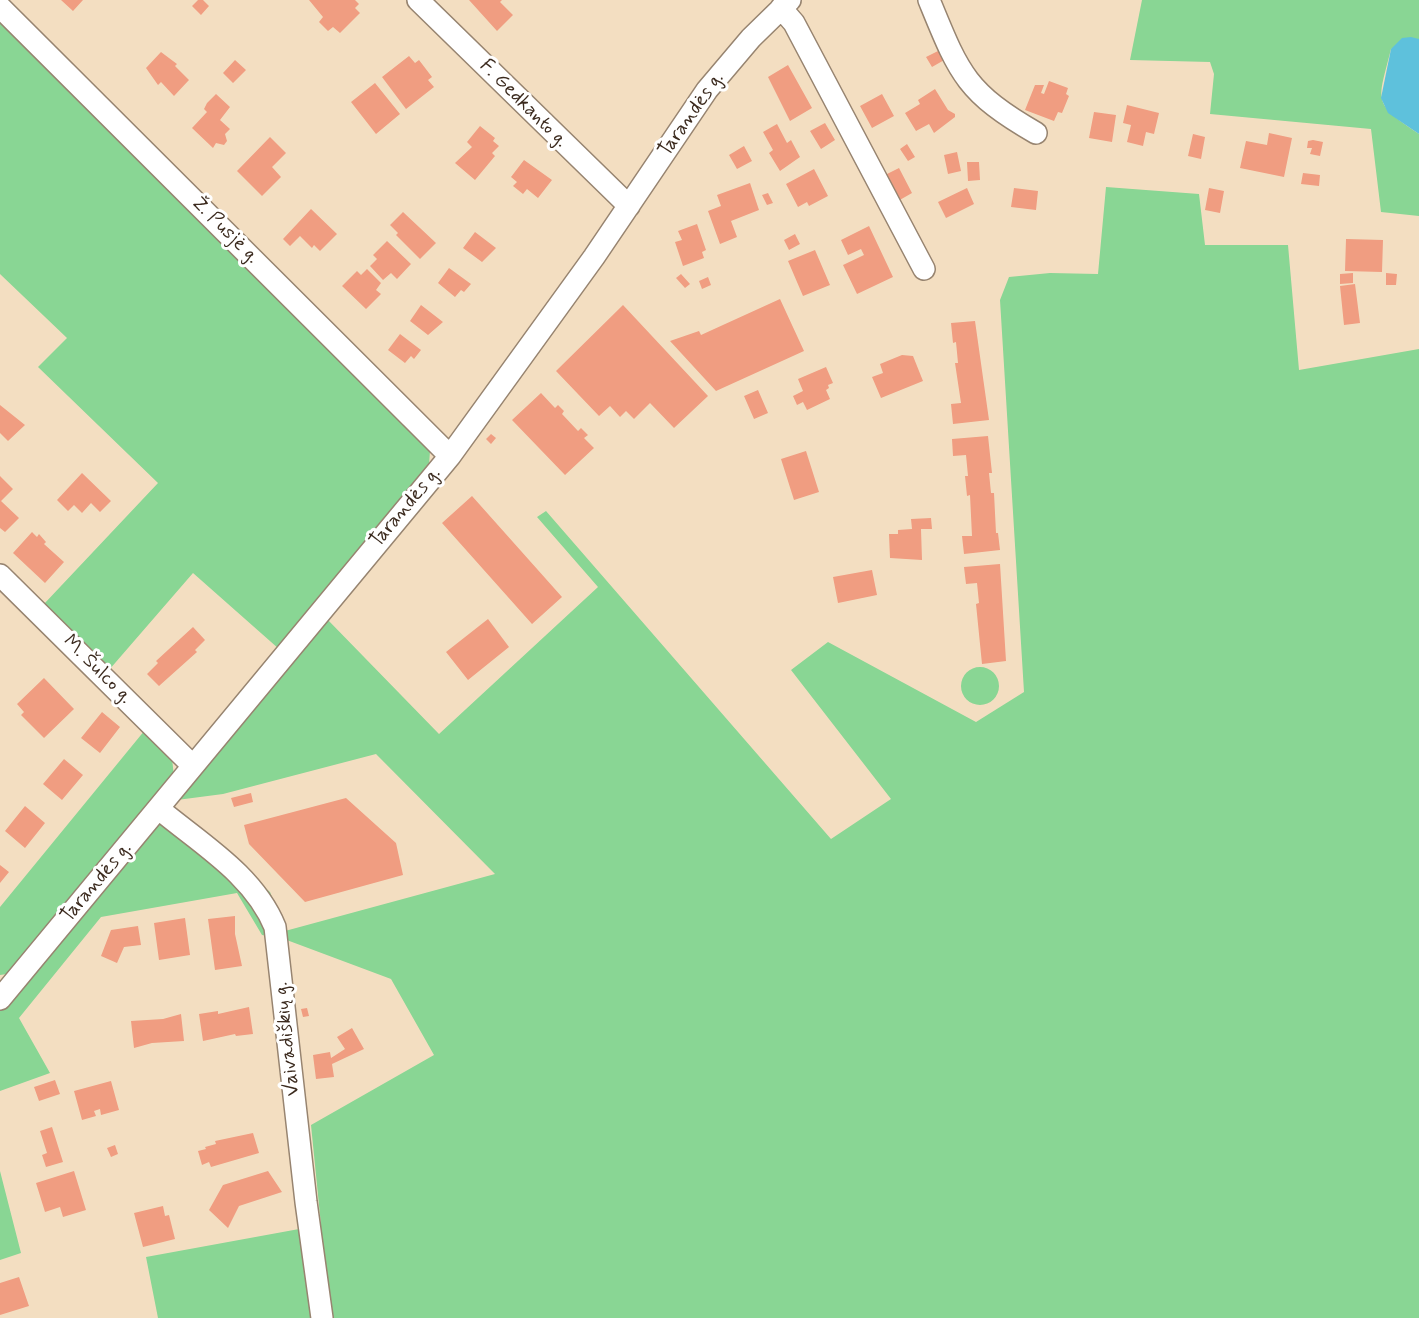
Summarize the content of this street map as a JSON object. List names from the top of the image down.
{
  "streets": {
    "street": [
      "F. Gedkanto g.",
      "Tarandės g.",
      "Ž. Pusjė g.",
      "M. Šulco g.",
      "Vaivadiškių g."
    ]
  },
  "crossings": [
    ["F. Gedkanto g.", "Tarandės g."],
    ["Tarandės g.", "Ž. Pusjė g."],
    ["Tarandės g.", "M. Šulco g."],
    ["Tarandės g.", "Vaivadiškių g."]
  ]
}
